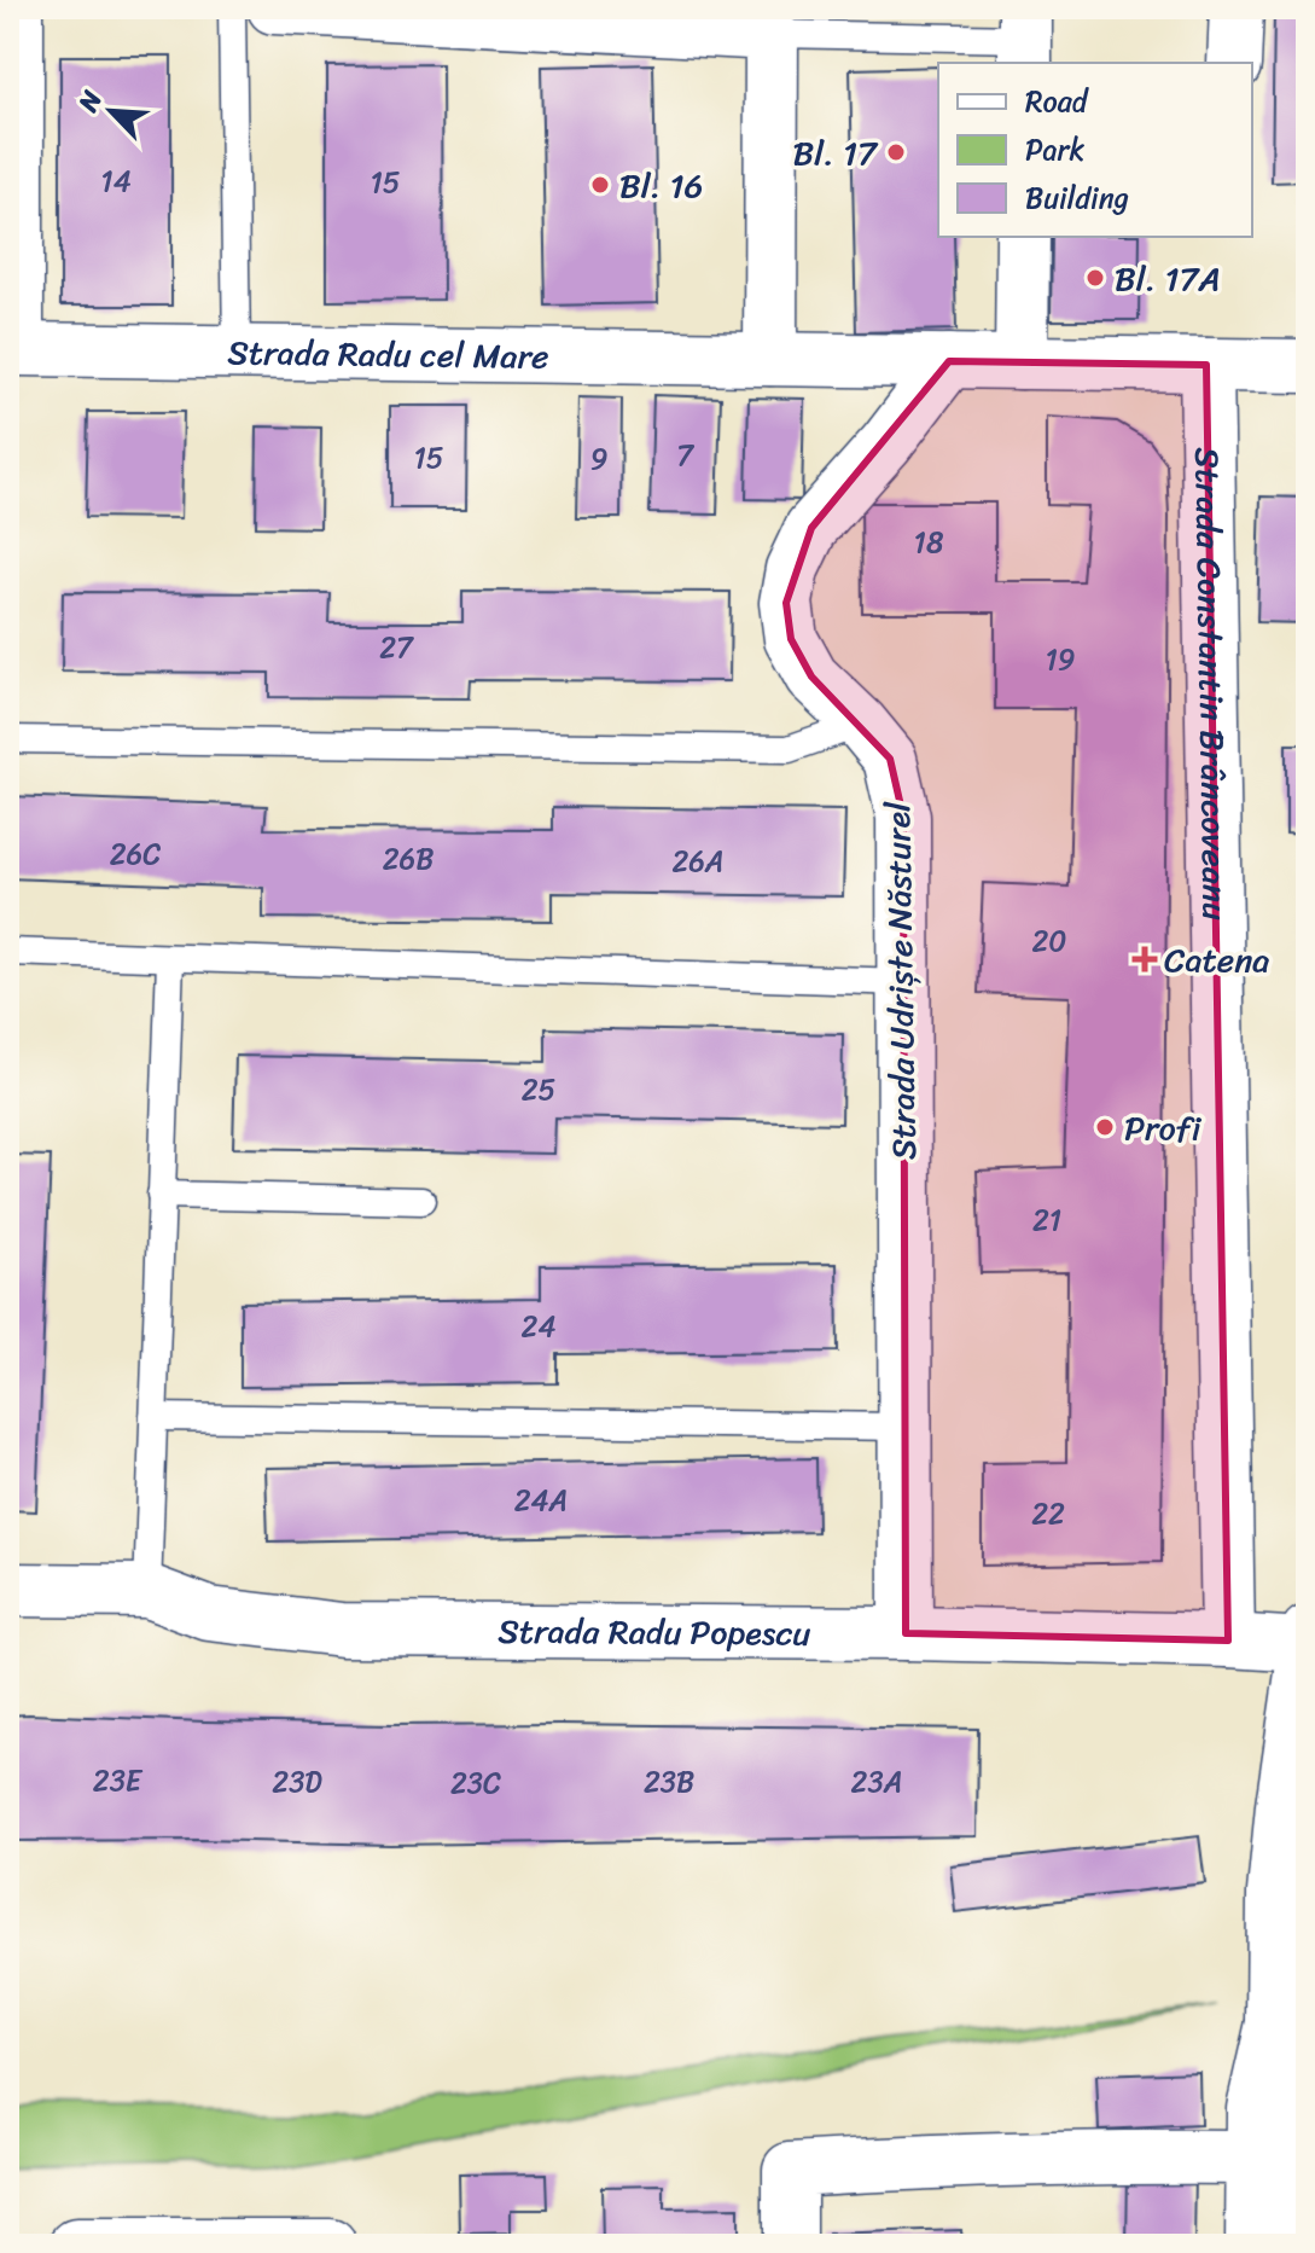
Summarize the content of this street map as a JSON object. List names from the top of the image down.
{
  "streets": {
    "street": [
      "Strada Radu cel Mare",
      "Strada Constantin Brâncoveanu",
      "Strada Udriște Năsturel",
      "Strada Radu Popescu"
    ]
  },
  "crossings": [
    ["Strada Radu cel Mare", "Strada Constantin Brâncoveanu"],
    ["Strada Radu cel Mare", "Strada Udriște Năsturel"],
    ["Strada Constantin Brâncoveanu", "Strada Radu Popescu"],
    ["Strada Udriște Năsturel", "Strada Radu Popescu"]
  ],
  "places": {
    "other": [
      "Bl. 17",
      "Bl. 16",
      "Bl. 17A",
      "Profi"
    ],
    "health": ["Catena"]
  },
  "house_numbers": [
    "14",
    "15",
    "7",
    "15",
    "9",
    "18",
    "27",
    "19",
    "26C",
    "26B",
    "26A",
    "20",
    "25",
    "21",
    "24",
    "24A",
    "22",
    "23E",
    "23D",
    "23B",
    "23A",
    "23C"
  ],
  "legend": ["Road", "Park", "Building"],
  "north": "top left"
}
